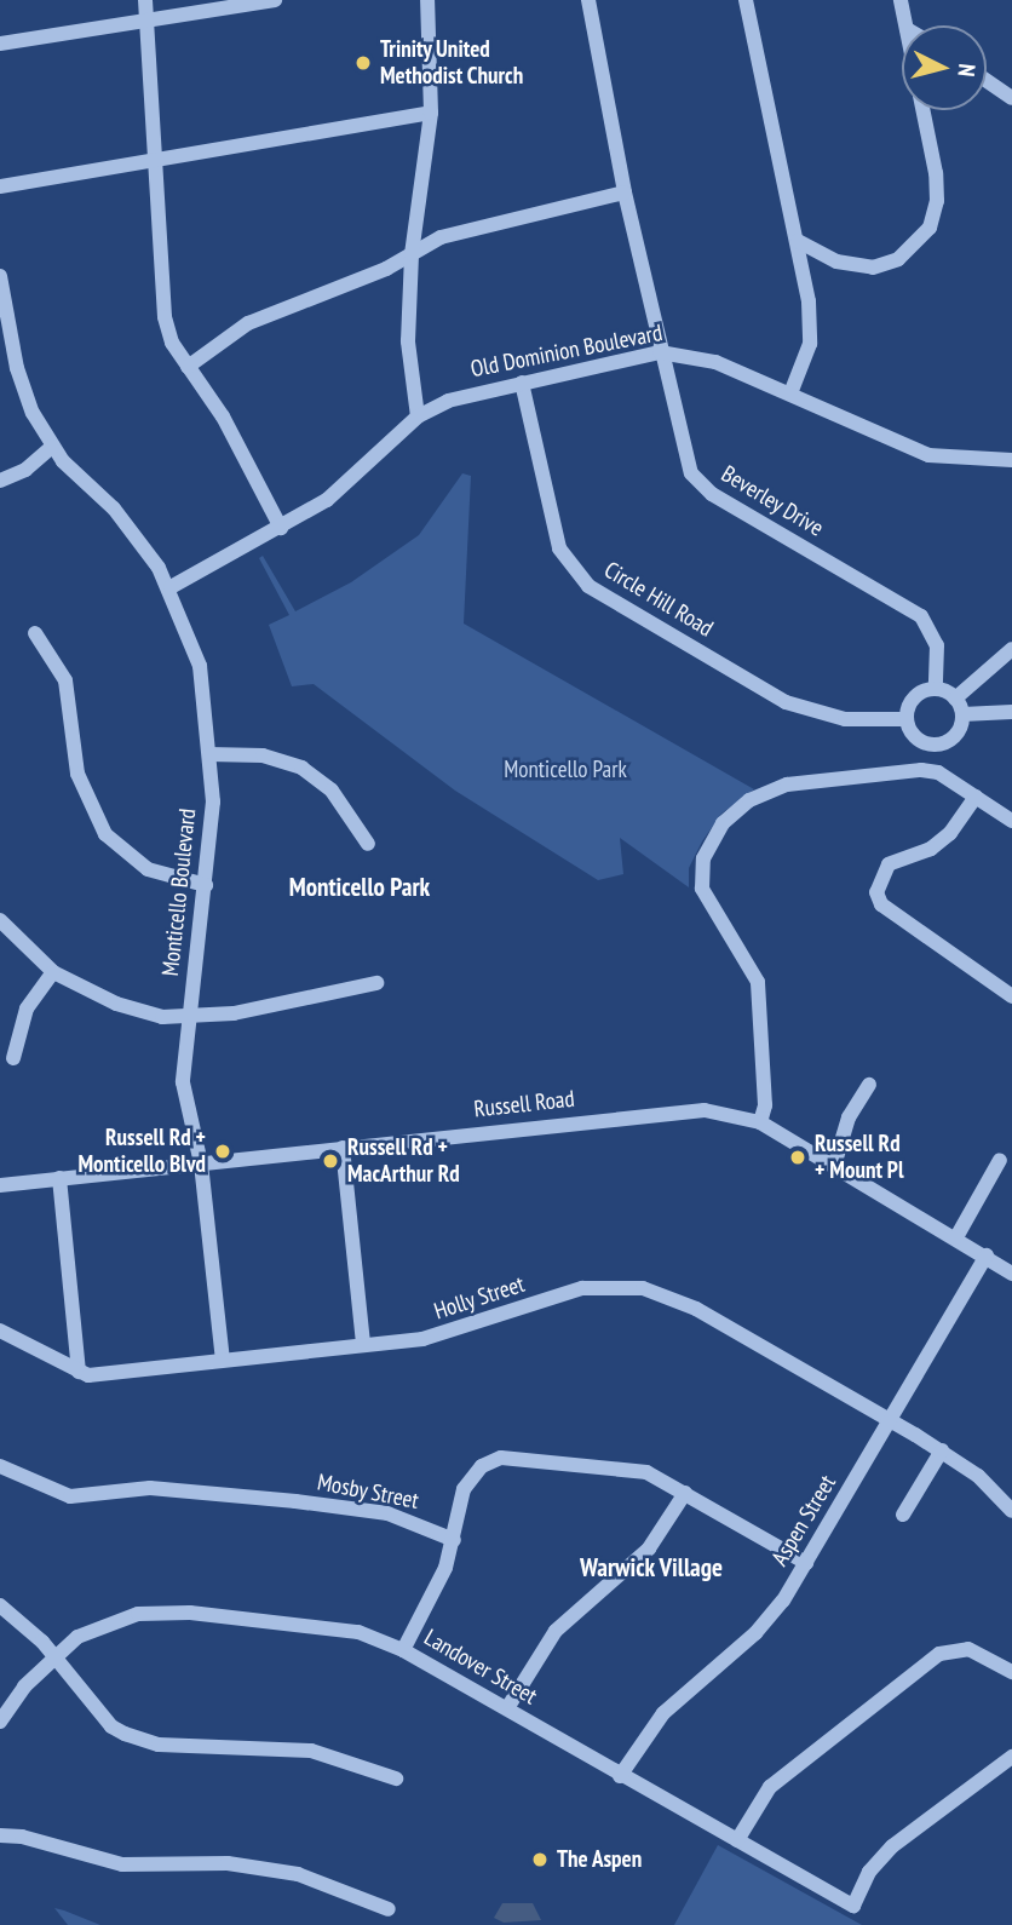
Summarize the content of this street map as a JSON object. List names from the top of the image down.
{
  "streets": {
    "street": [
      "Old Dominion Boulevard",
      "Beverley Drive",
      "Circle Hill Road",
      "Monticello Boulevard",
      "Russell Road",
      "Holly Street",
      "Mosby Street",
      "Aspen Street",
      "Landover Street"
    ]
  },
  "crossings": [
    ["Old Dominion Boulevard", "Beverley Drive"],
    ["Old Dominion Boulevard", "Circle Hill Road"],
    ["Old Dominion Boulevard", "Monticello Boulevard"],
    ["Beverley Drive", "Circle Hill Road"],
    ["Monticello Boulevard", "Russell Road"],
    ["Monticello Boulevard", "Holly Street"],
    ["Russell Road", "Aspen Street"],
    ["Holly Street", "Aspen Street"],
    ["Aspen Street", "Landover Street"]
  ],
  "districts": ["Monticello Park", "Warwick Village"],
  "parks": ["Monticello Park"],
  "places": [
    "Trinity United Methodist Church",
    "Russell Rd + Monticello Blvd",
    "Russell Rd + Mount Pl",
    "Russell Rd + MacArthur Rd",
    "The Aspen"
  ],
  "north": "right"
}
